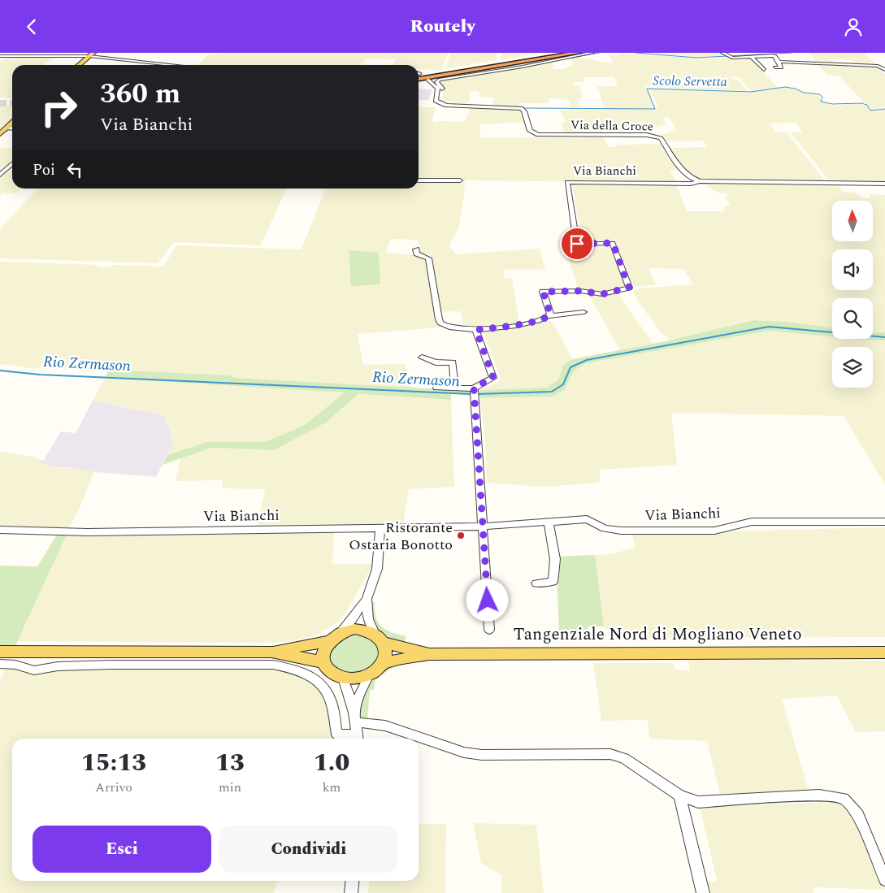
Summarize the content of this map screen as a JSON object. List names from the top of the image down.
{
  "streets": {
    "main road": ["Tangenziale Nord di Mogliano Veneto"],
    "street": ["Via della Croce", "Via Bianchi"]
  },
  "crossings": [
    ["Via della Croce", "Via Bianchi"]
  ],
  "water": ["Scolo Servetta", "Rio Zermason"],
  "places": ["Ristorante Ostaria Bonotto"],
  "north": "top",
  "page": {
    "header": "Routely",
    "turn": ["360 m", "Via Bianchi"],
    "then": "Poi",
    "eta": [
      "15:13",
      "Arrivo",
      "13",
      "min",
      "1.0",
      "km"
    ],
    "buttons": ["Esci", "Condividi"]
  }
}
